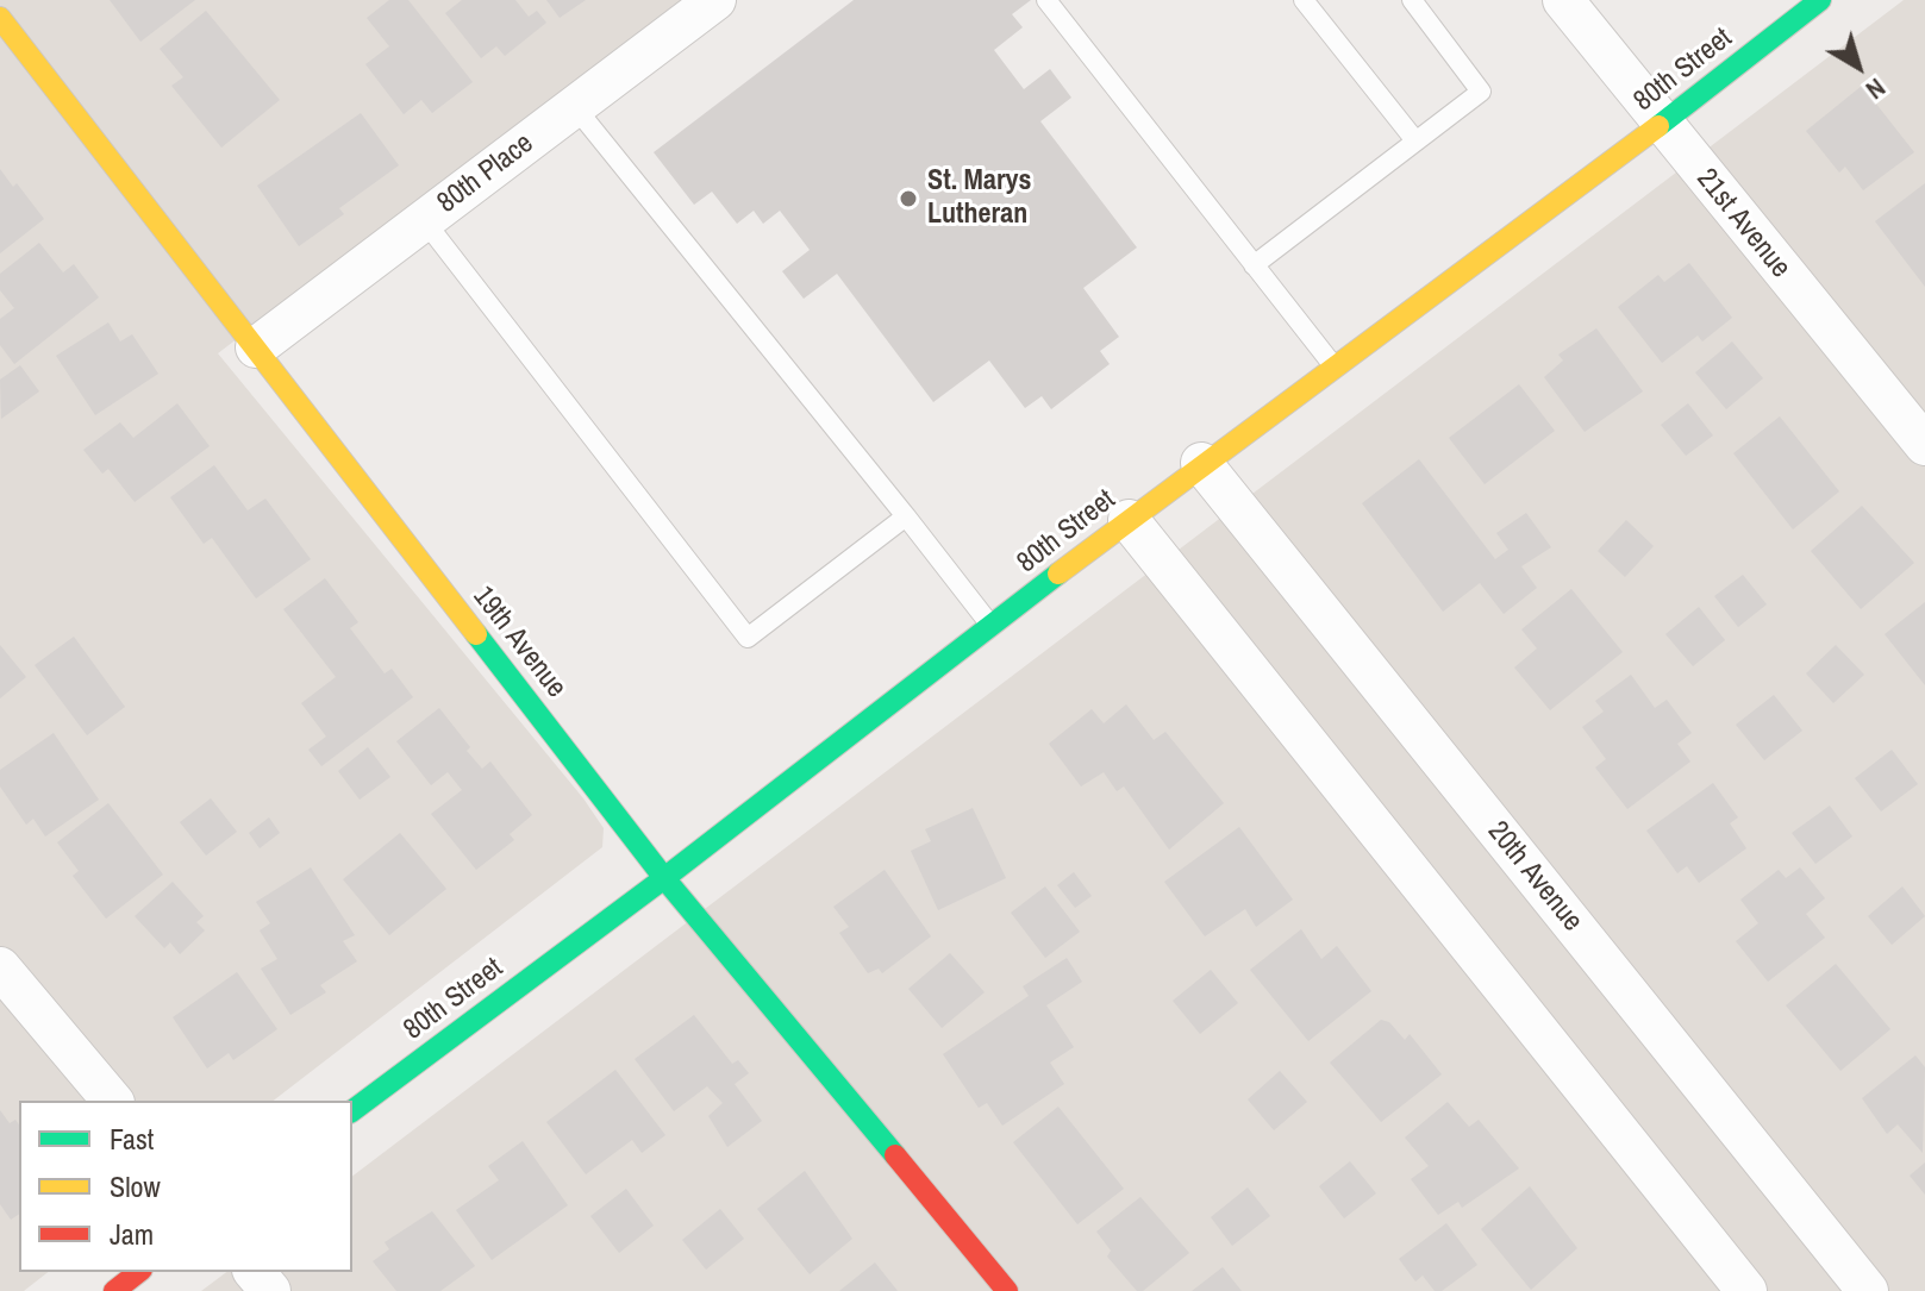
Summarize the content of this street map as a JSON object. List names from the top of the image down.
{
  "streets": {
    "street": [
      "80th Street",
      "80th Place",
      "21st Avenue",
      "19th Avenue",
      "20th Avenue"
    ]
  },
  "crossings": [
    ["80th Street", "21st Avenue"],
    ["80th Street", "19th Avenue"],
    ["80th Street", "20th Avenue"],
    ["80th Place", "19th Avenue"]
  ],
  "places": ["St. Marys Lutheran"],
  "legend": ["Fast", "Slow", "Jam"],
  "north": "bottom right"
}
